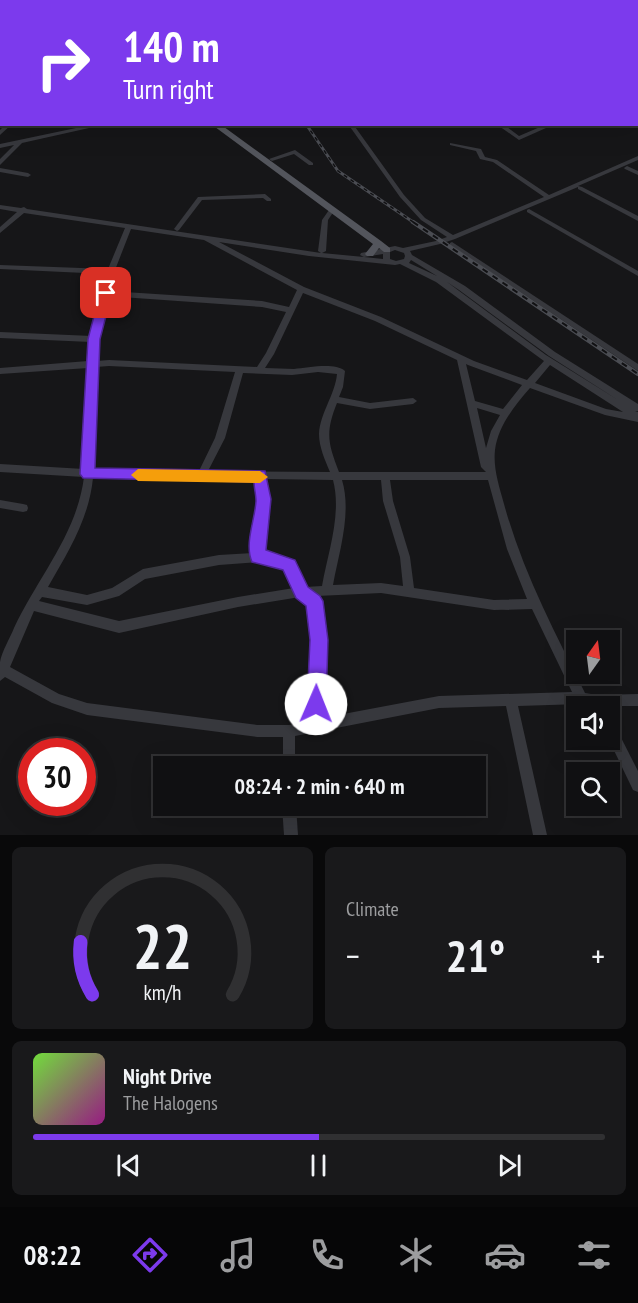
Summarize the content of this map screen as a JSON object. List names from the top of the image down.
{
  "north": "top",
  "page": {
    "turn": ["140 m", "Turn right"],
    "limit": "30",
    "trip": "08:24 · 2 min · 640 m",
    "tile": "Climate",
    "heat": ["−", "21°", "+"],
    "song": ["Night Drive", "The Halogens"],
    "tabs": "08:22",
    "gauge": ["22", "km/h"]
  }
}
